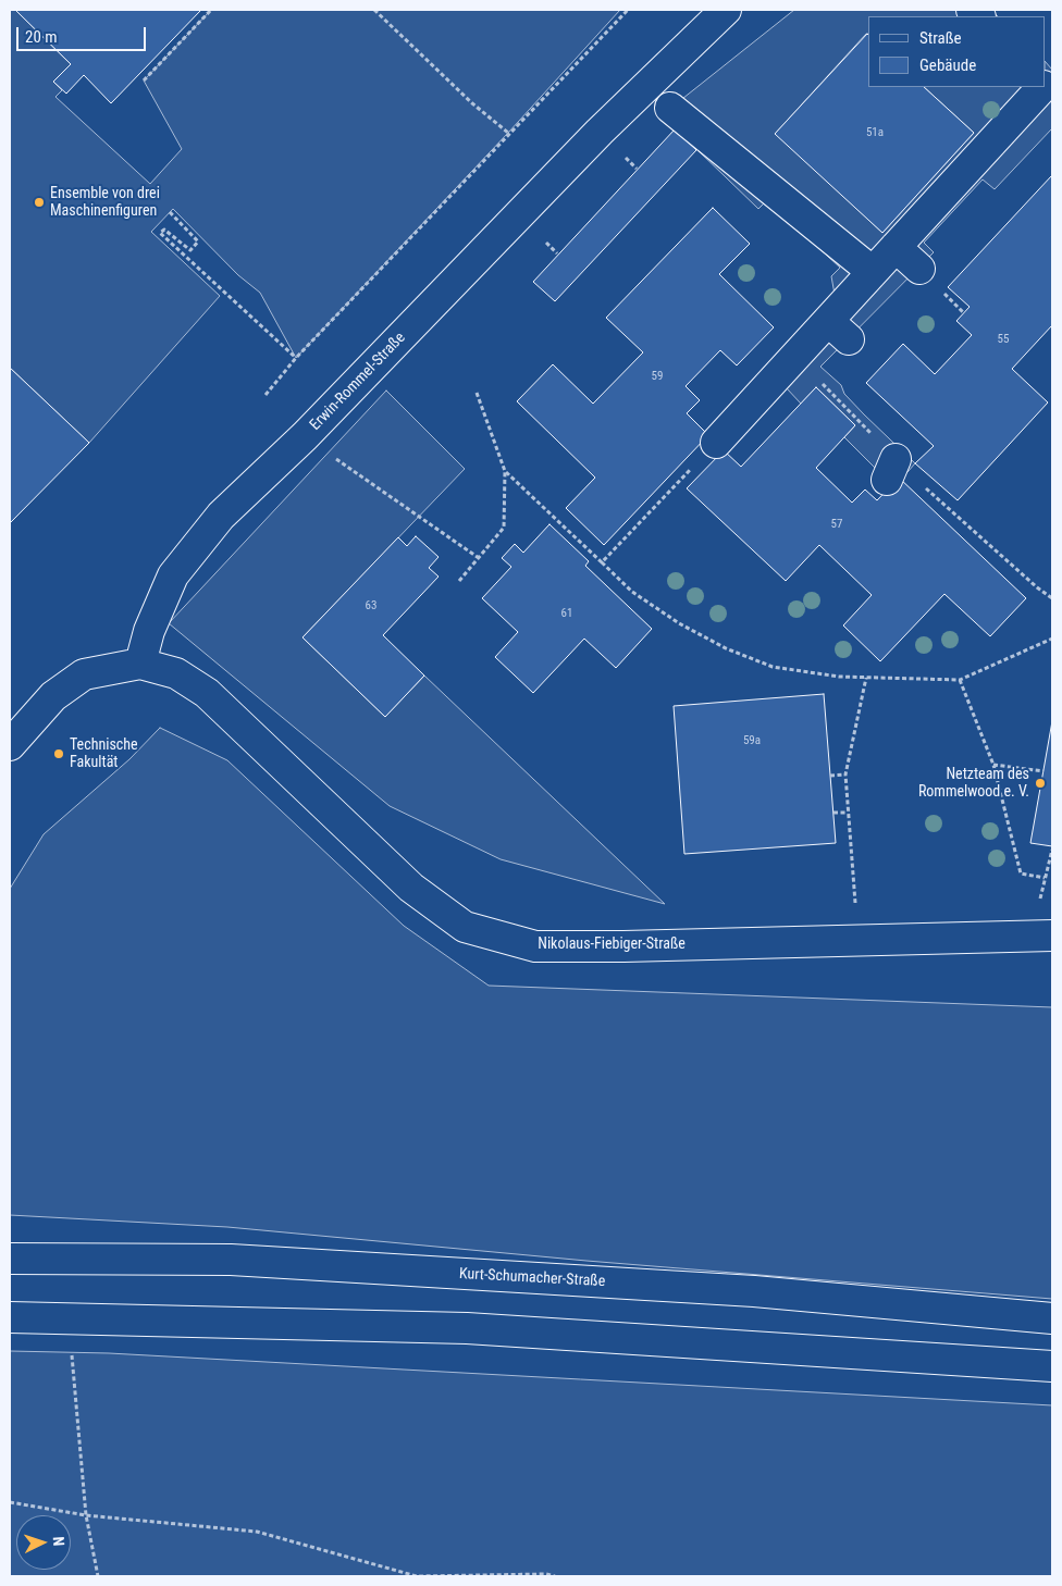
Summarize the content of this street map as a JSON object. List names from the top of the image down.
{
  "streets": {
    "street": ["Erwin-Rommel-Straße", "Nikolaus-Fiebiger-Straße", "Kurt-Schumacher-Straße"]
  },
  "crossings": [
    ["Erwin-Rommel-Straße", "Nikolaus-Fiebiger-Straße"]
  ],
  "places": ["Ensemble von drei Maschinenfiguren", "Technische Fakultät", "Netzteam des Rommelwood e. V."],
  "house_numbers": [
    "51a",
    "55",
    "59",
    "57",
    "63",
    "61",
    "59a"
  ],
  "legend": ["Straße", "Gebäude"],
  "scale_bar": "20 m",
  "north": "right"
}
